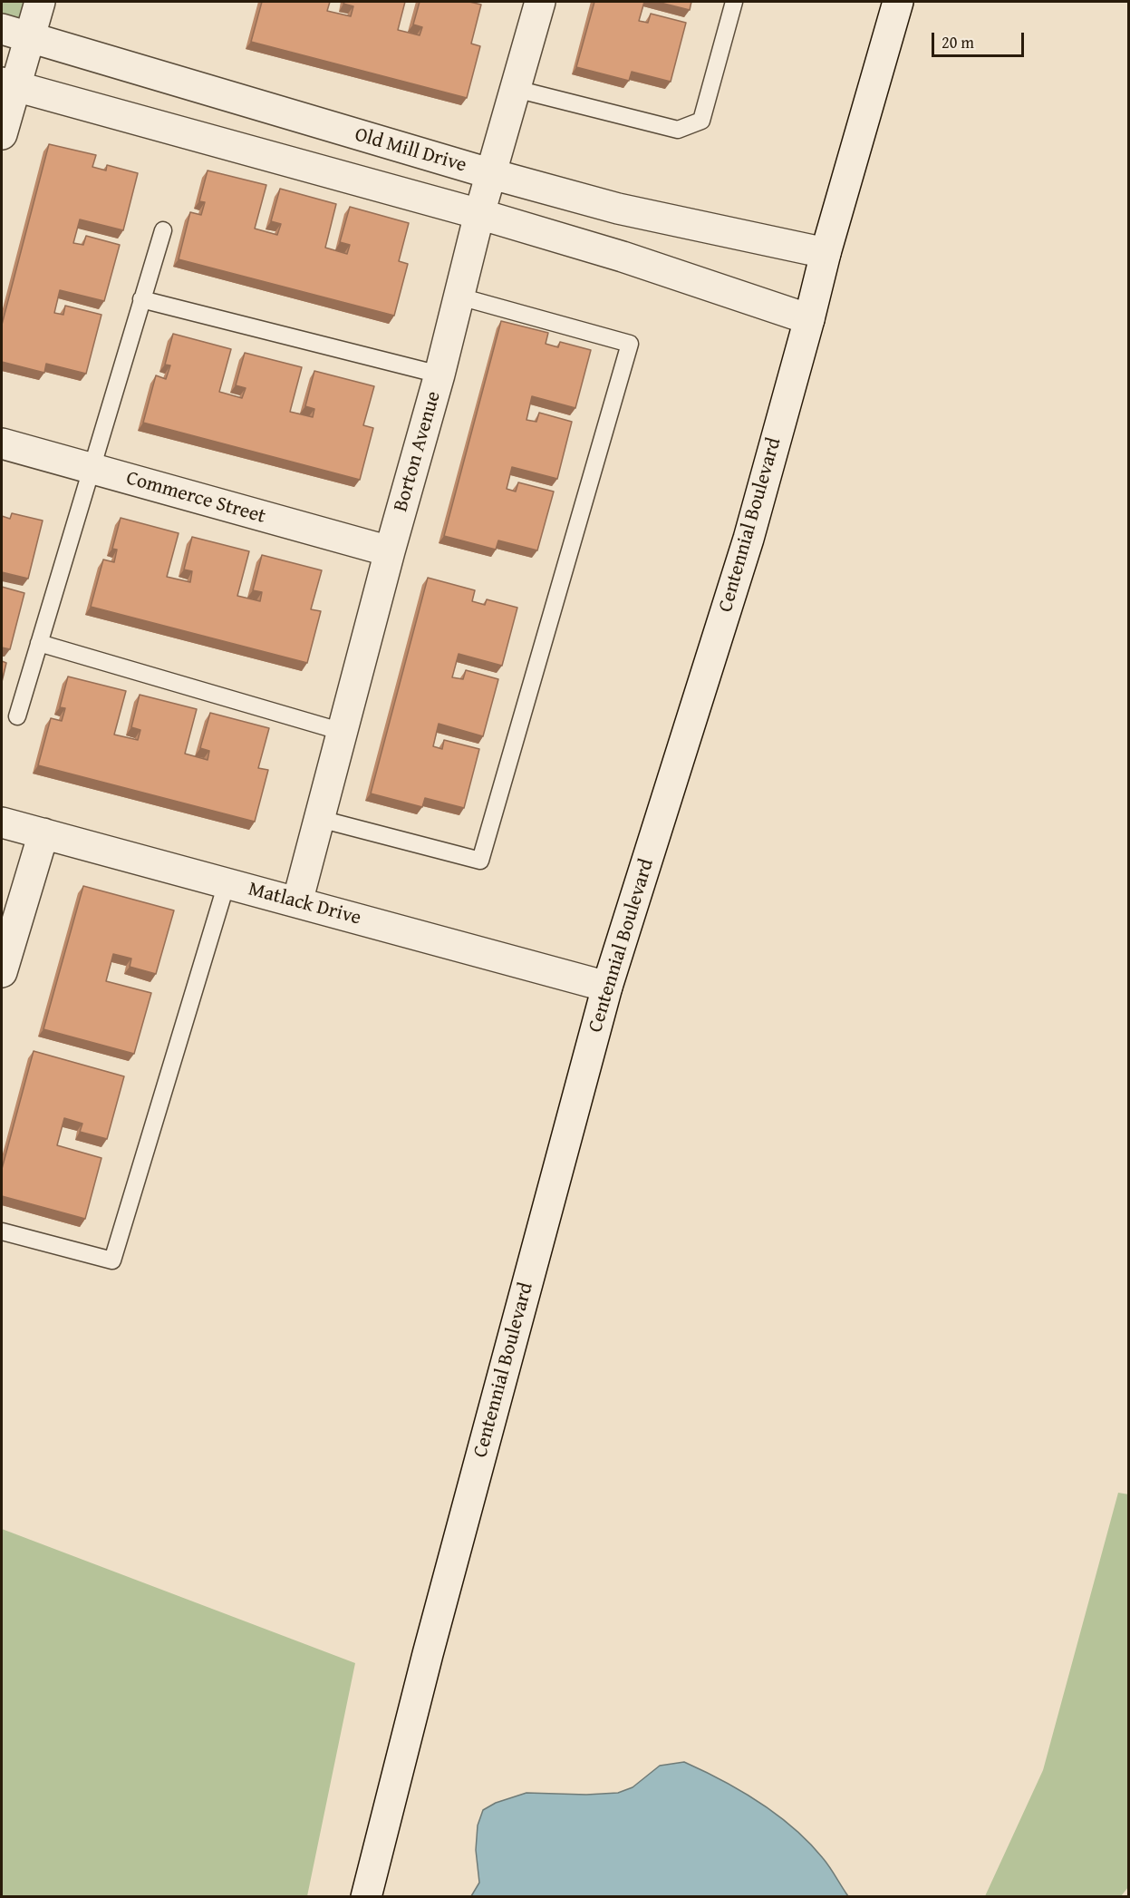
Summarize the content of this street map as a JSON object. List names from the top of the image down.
{
  "streets": {
    "street": [
      "Old Mill Drive",
      "Borton Avenue",
      "Commerce Street",
      "Centennial Boulevard",
      "Matlack Drive"
    ]
  },
  "crossings": [
    ["Old Mill Drive", "Borton Avenue"],
    ["Old Mill Drive", "Centennial Boulevard"],
    ["Borton Avenue", "Commerce Street"],
    ["Borton Avenue", "Matlack Drive"],
    ["Centennial Boulevard", "Matlack Drive"]
  ],
  "scale_bar": "20 m"
}
